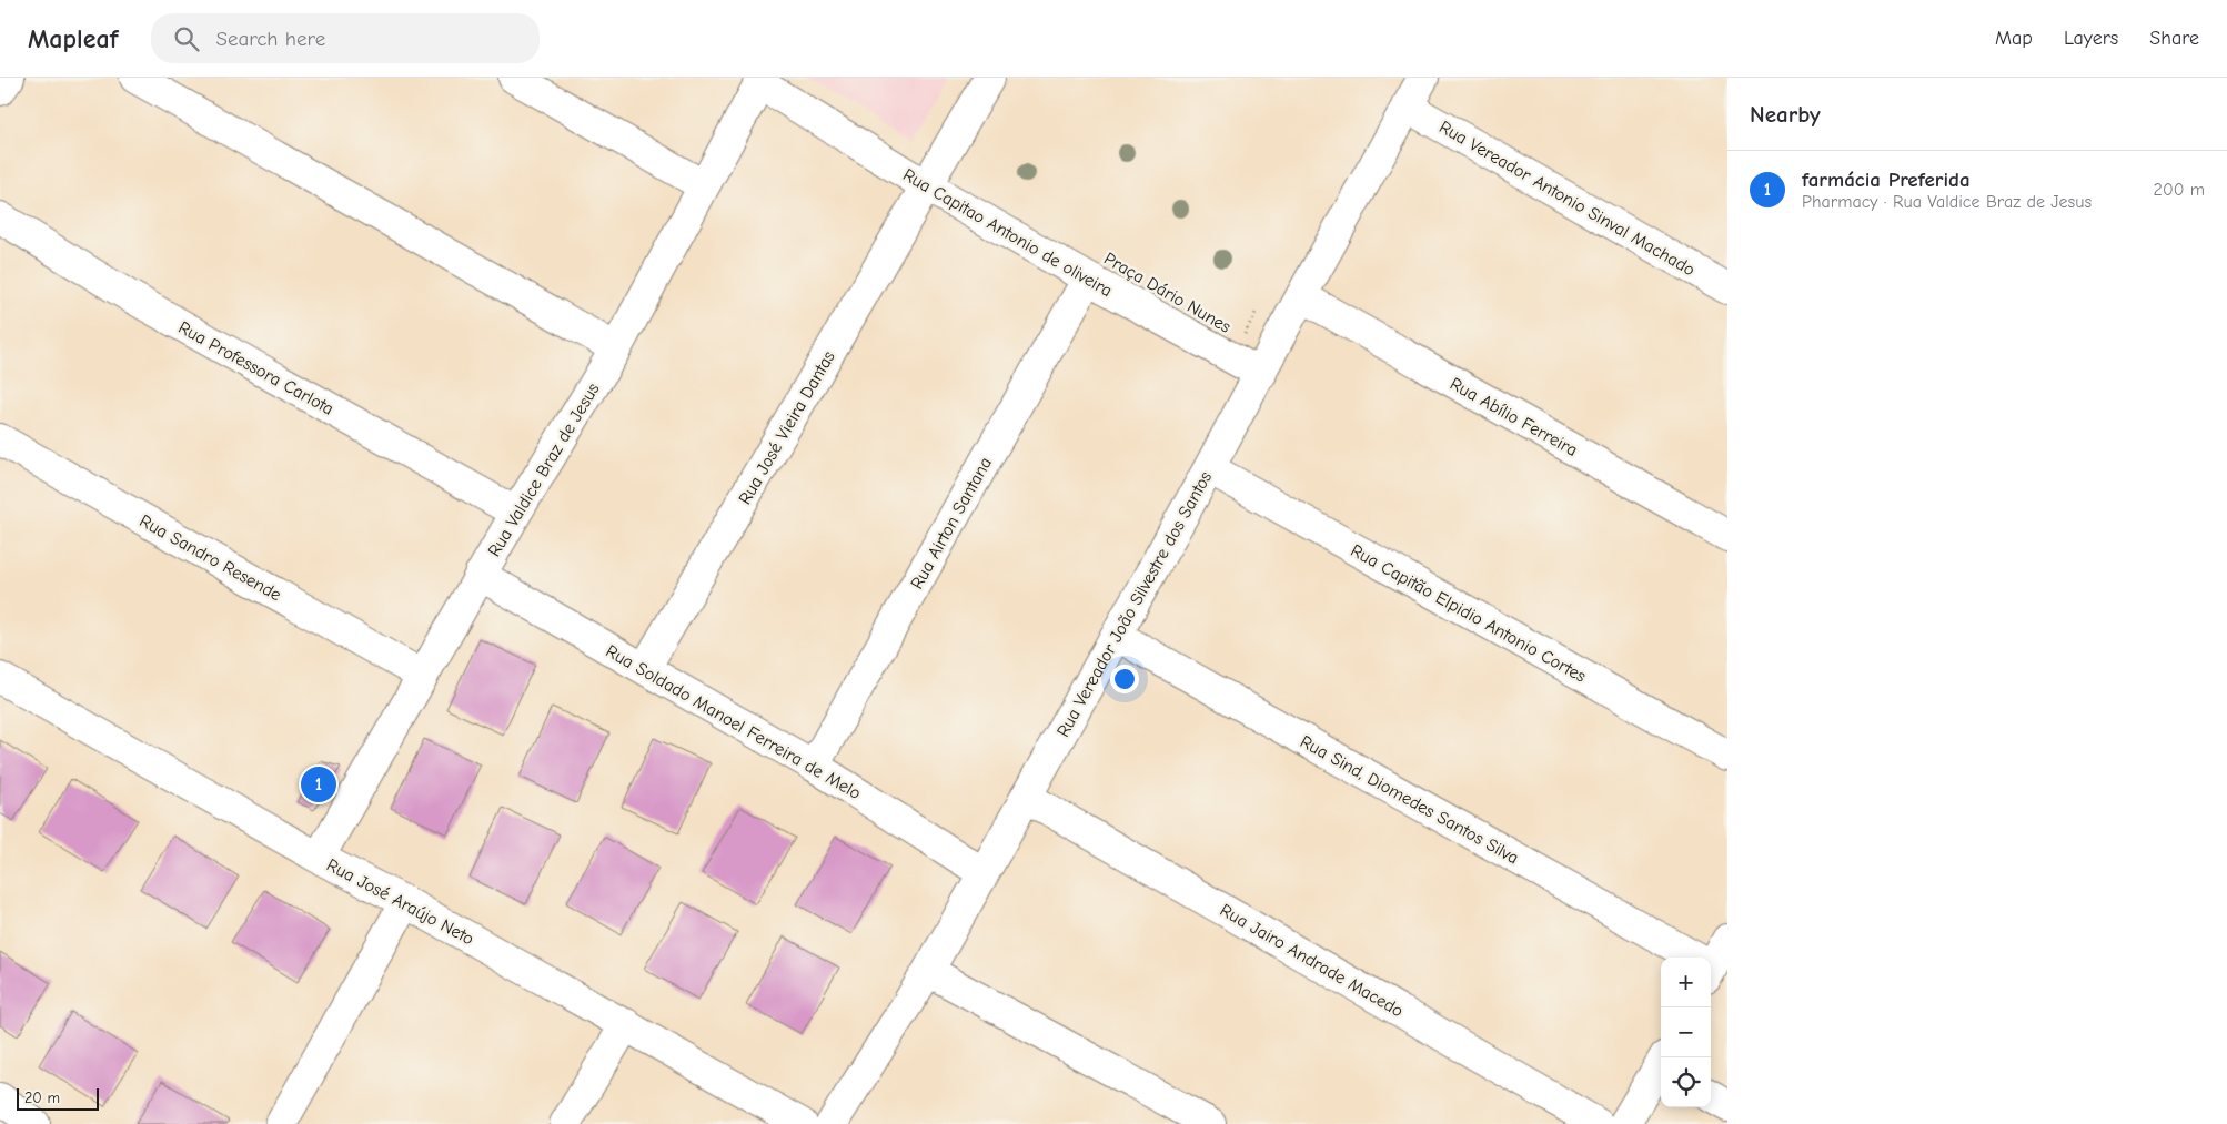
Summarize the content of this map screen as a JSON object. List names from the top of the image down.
{
  "streets": {
    "street": [
      "Rua Vereador Antonio Sinval Machado",
      "Rua Capitao Antonio de oliveira",
      "Rua Professora Carlota",
      "Rua Abílio Ferreira",
      "Rua José Vieira Dantas",
      "Rua Valdice Braz de Jesus",
      "Rua Airton Santana",
      "Rua Sandro Resende",
      "Rua Vereador João Silvestre dos Santos",
      "Rua Capitão Elpidio Antonio Cortes",
      "Rua Soldado Manoel Ferreira de Melo",
      "Rua Sind, Diomedes Santos Silva",
      "Rua José Araújo Neto",
      "Rua Jairo Andrade Macedo"
    ],
    "path": ["Praça Dário Nunes"]
  },
  "crossings": [
    ["Rua Vereador Antonio Sinval Machado", "Rua Vereador João Silvestre dos Santos"],
    ["Rua Capitao Antonio de oliveira", "Rua José Vieira Dantas"],
    ["Rua Capitao Antonio de oliveira", "Rua Valdice Braz de Jesus"],
    ["Rua Capitao Antonio de oliveira", "Rua Airton Santana"],
    ["Rua Capitao Antonio de oliveira", "Rua Vereador João Silvestre dos Santos"],
    ["Rua Professora Carlota", "Rua Valdice Braz de Jesus"],
    ["Rua Abílio Ferreira", "Rua Vereador João Silvestre dos Santos"],
    ["Rua José Vieira Dantas", "Rua Soldado Manoel Ferreira de Melo"],
    ["Rua Valdice Braz de Jesus", "Rua Sandro Resende"],
    ["Rua Valdice Braz de Jesus", "Rua Soldado Manoel Ferreira de Melo"],
    ["Rua Valdice Braz de Jesus", "Rua José Araújo Neto"],
    ["Rua Airton Santana", "Rua Soldado Manoel Ferreira de Melo"],
    ["Rua Vereador João Silvestre dos Santos", "Rua Capitão Elpidio Antonio Cortes"],
    ["Rua Vereador João Silvestre dos Santos", "Rua Soldado Manoel Ferreira de Melo"],
    ["Rua Vereador João Silvestre dos Santos", "Rua Sind, Diomedes Santos Silva"],
    ["Rua Vereador João Silvestre dos Santos", "Rua Jairo Andrade Macedo"]
  ],
  "scale_bar": "20 m",
  "page": {
    "header": "Mapleaf",
    "search": "Search here",
    "nav": ["Map", "Layers", "Share"],
    "heading": "Nearby",
    "list": [
      {
        "mark": "1",
        "name": "farmácia Preferida",
        "note": "Pharmacy · Rua Valdice Braz de Jesus",
        "value": "200 m"
      }
    ],
    "pins": "1",
    "map_buttons": ["+", "−"],
    "scale": "20 m"
  }
}
